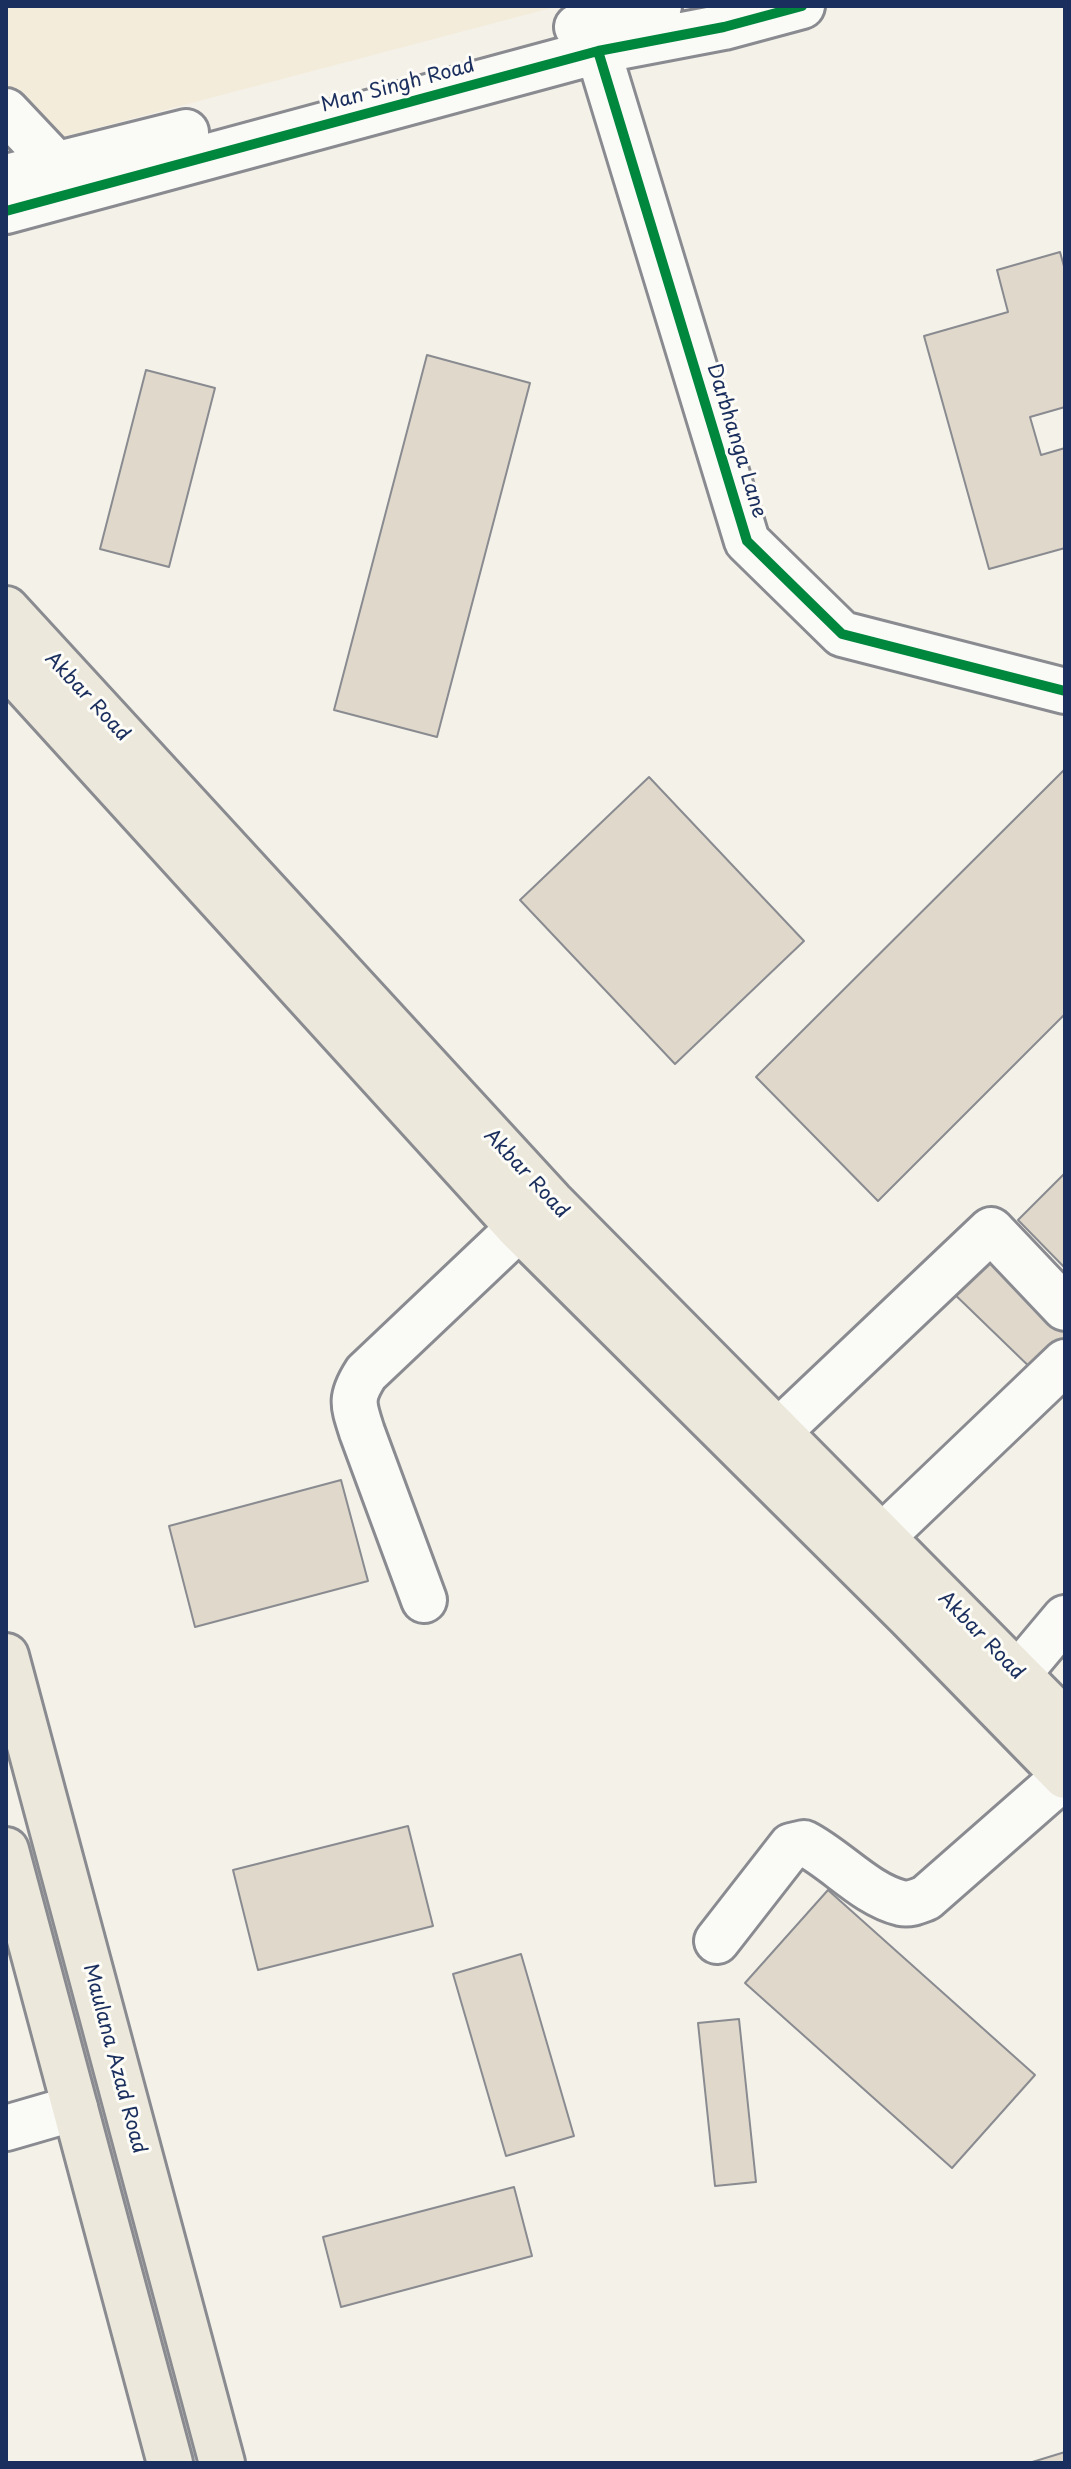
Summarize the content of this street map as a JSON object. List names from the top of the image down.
{
  "streets": {
    "main road": ["Akbar Road", "Maulana Azad Road"],
    "street": ["Man Singh Road", "Darbhanga Lane"]
  },
  "crossings": [
    ["Man Singh Road", "Darbhanga Lane"]
  ]
}
